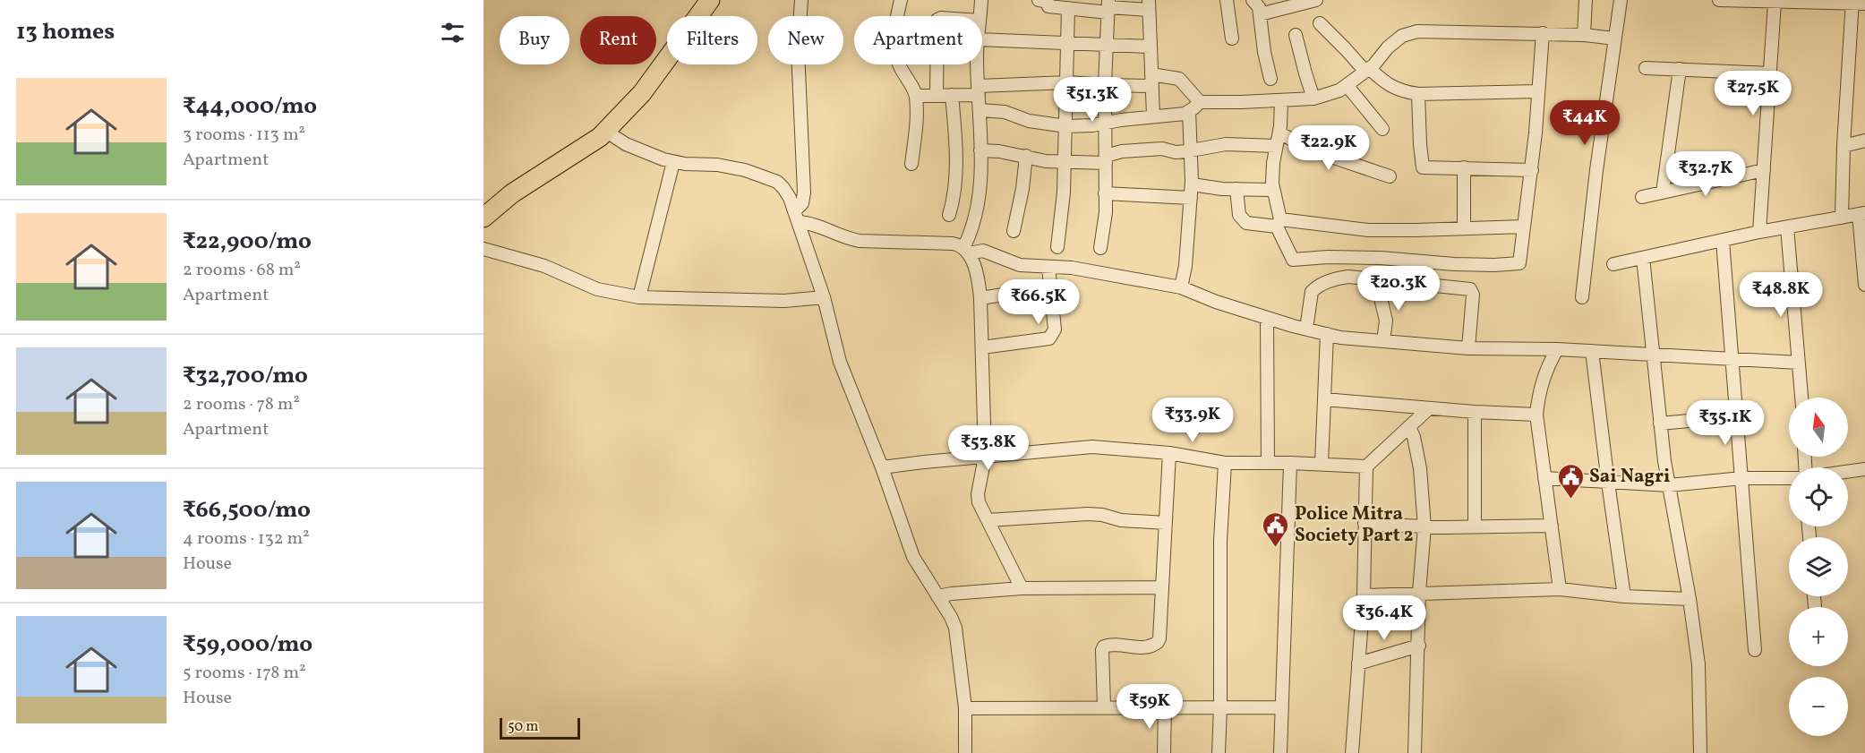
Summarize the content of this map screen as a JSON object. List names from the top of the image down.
{
  "places": {
    "public building": ["Sai Nagri", "Police Mitra Society Part 2"]
  },
  "scale_bar": "50 m",
  "north": "top",
  "page": {
    "heading": "13 homes",
    "chip": [
      "Buy",
      "Rent",
      "Filters",
      "New",
      "Apartment"
    ],
    "list": [
      {
        "name": "₹44,000/mo",
        "note": "3 rooms · 113 m² · Apartment"
      },
      {
        "name": "₹22,900/mo",
        "note": "2 rooms · 68 m² · Apartment"
      },
      {
        "name": "₹32,700/mo",
        "note": "2 rooms · 78 m² · Apartment"
      },
      {
        "name": "₹66,500/mo",
        "note": "4 rooms · 132 m² · House"
      },
      {
        "name": "₹59,000/mo",
        "note": "5 rooms · 178 m² · House"
      }
    ],
    "price": [
      "₹27.5K",
      "₹51.3K",
      "₹44K",
      "₹22.9K",
      "₹32.7K",
      "₹20.3K",
      "₹48.8K",
      "₹66.5K",
      "₹33.9K",
      "₹35.1K",
      "₹53.8K",
      "₹36.4K",
      "₹59K"
    ],
    "map_buttons": ["+", "−"],
    "scale": "50 m"
  }
}
